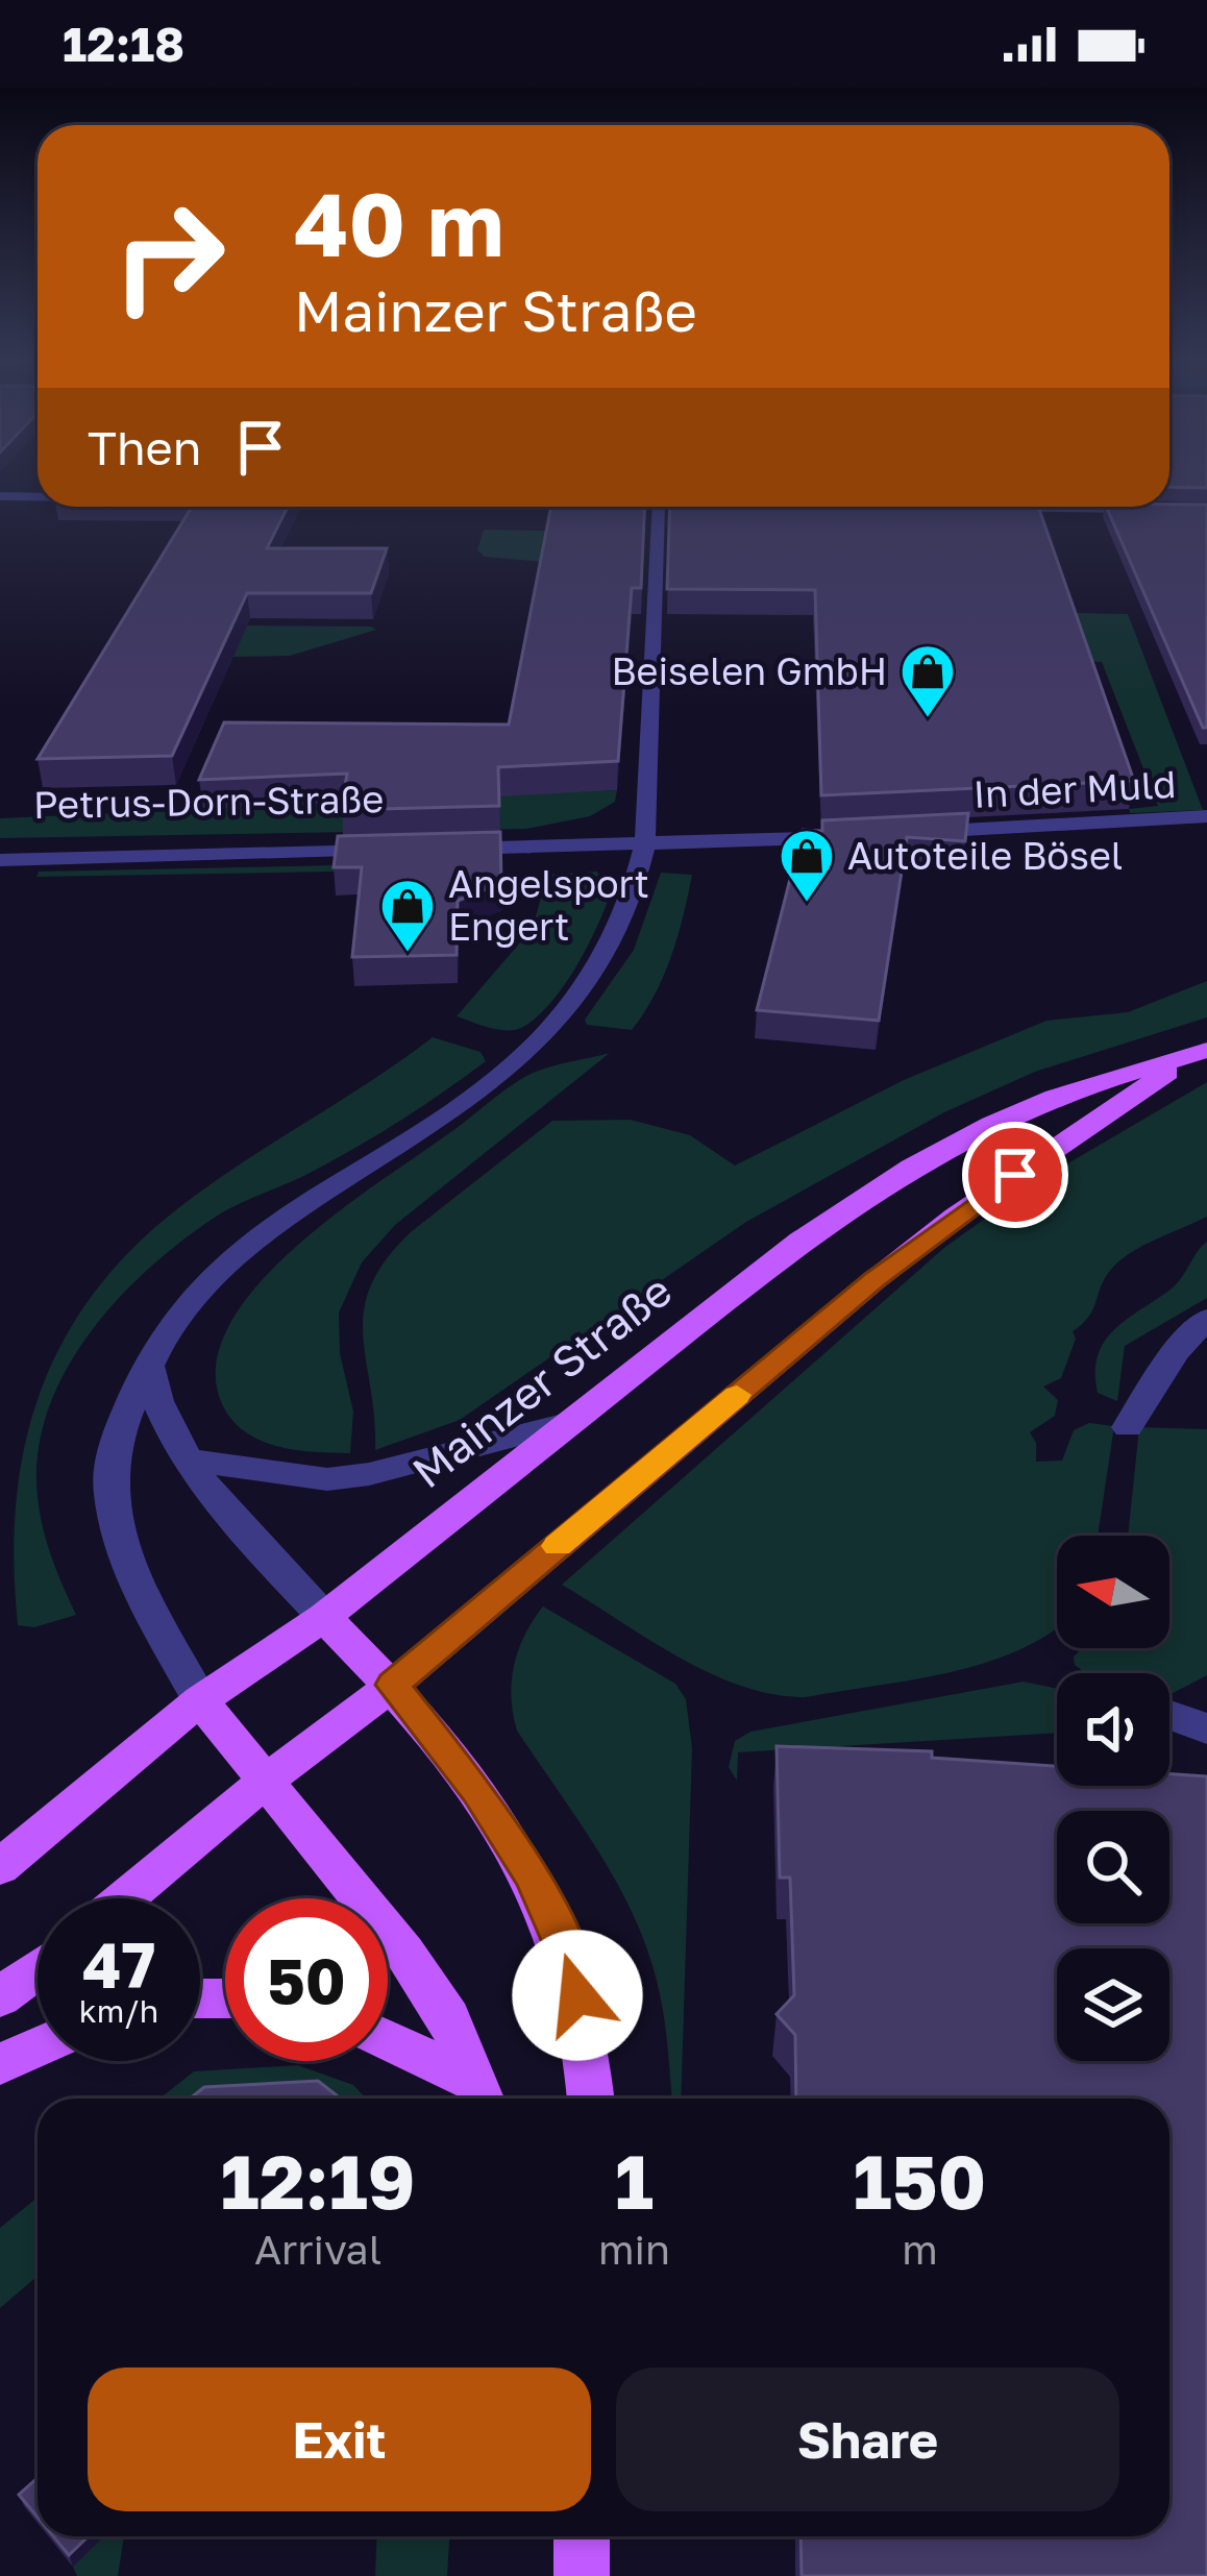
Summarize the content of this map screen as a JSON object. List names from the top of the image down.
{
  "streets": {
    "main road": ["Mainzer Straße"],
    "street": ["In der Muld", "Petrus-Dorn-Straße"]
  },
  "places": {
    "shop": ["Beiselen GmbH", "Autoteile Bösel", "Angelsport Engert"]
  },
  "north": "left",
  "page": {
    "status": "12:18",
    "turn": ["40 m", "Mainzer Straße"],
    "then": "Then",
    "speed": "47 km/h",
    "limit": "50",
    "eta": [
      "12:19",
      "Arrival",
      "1",
      "min",
      "150",
      "m"
    ],
    "buttons": ["Exit", "Share"]
  }
}
